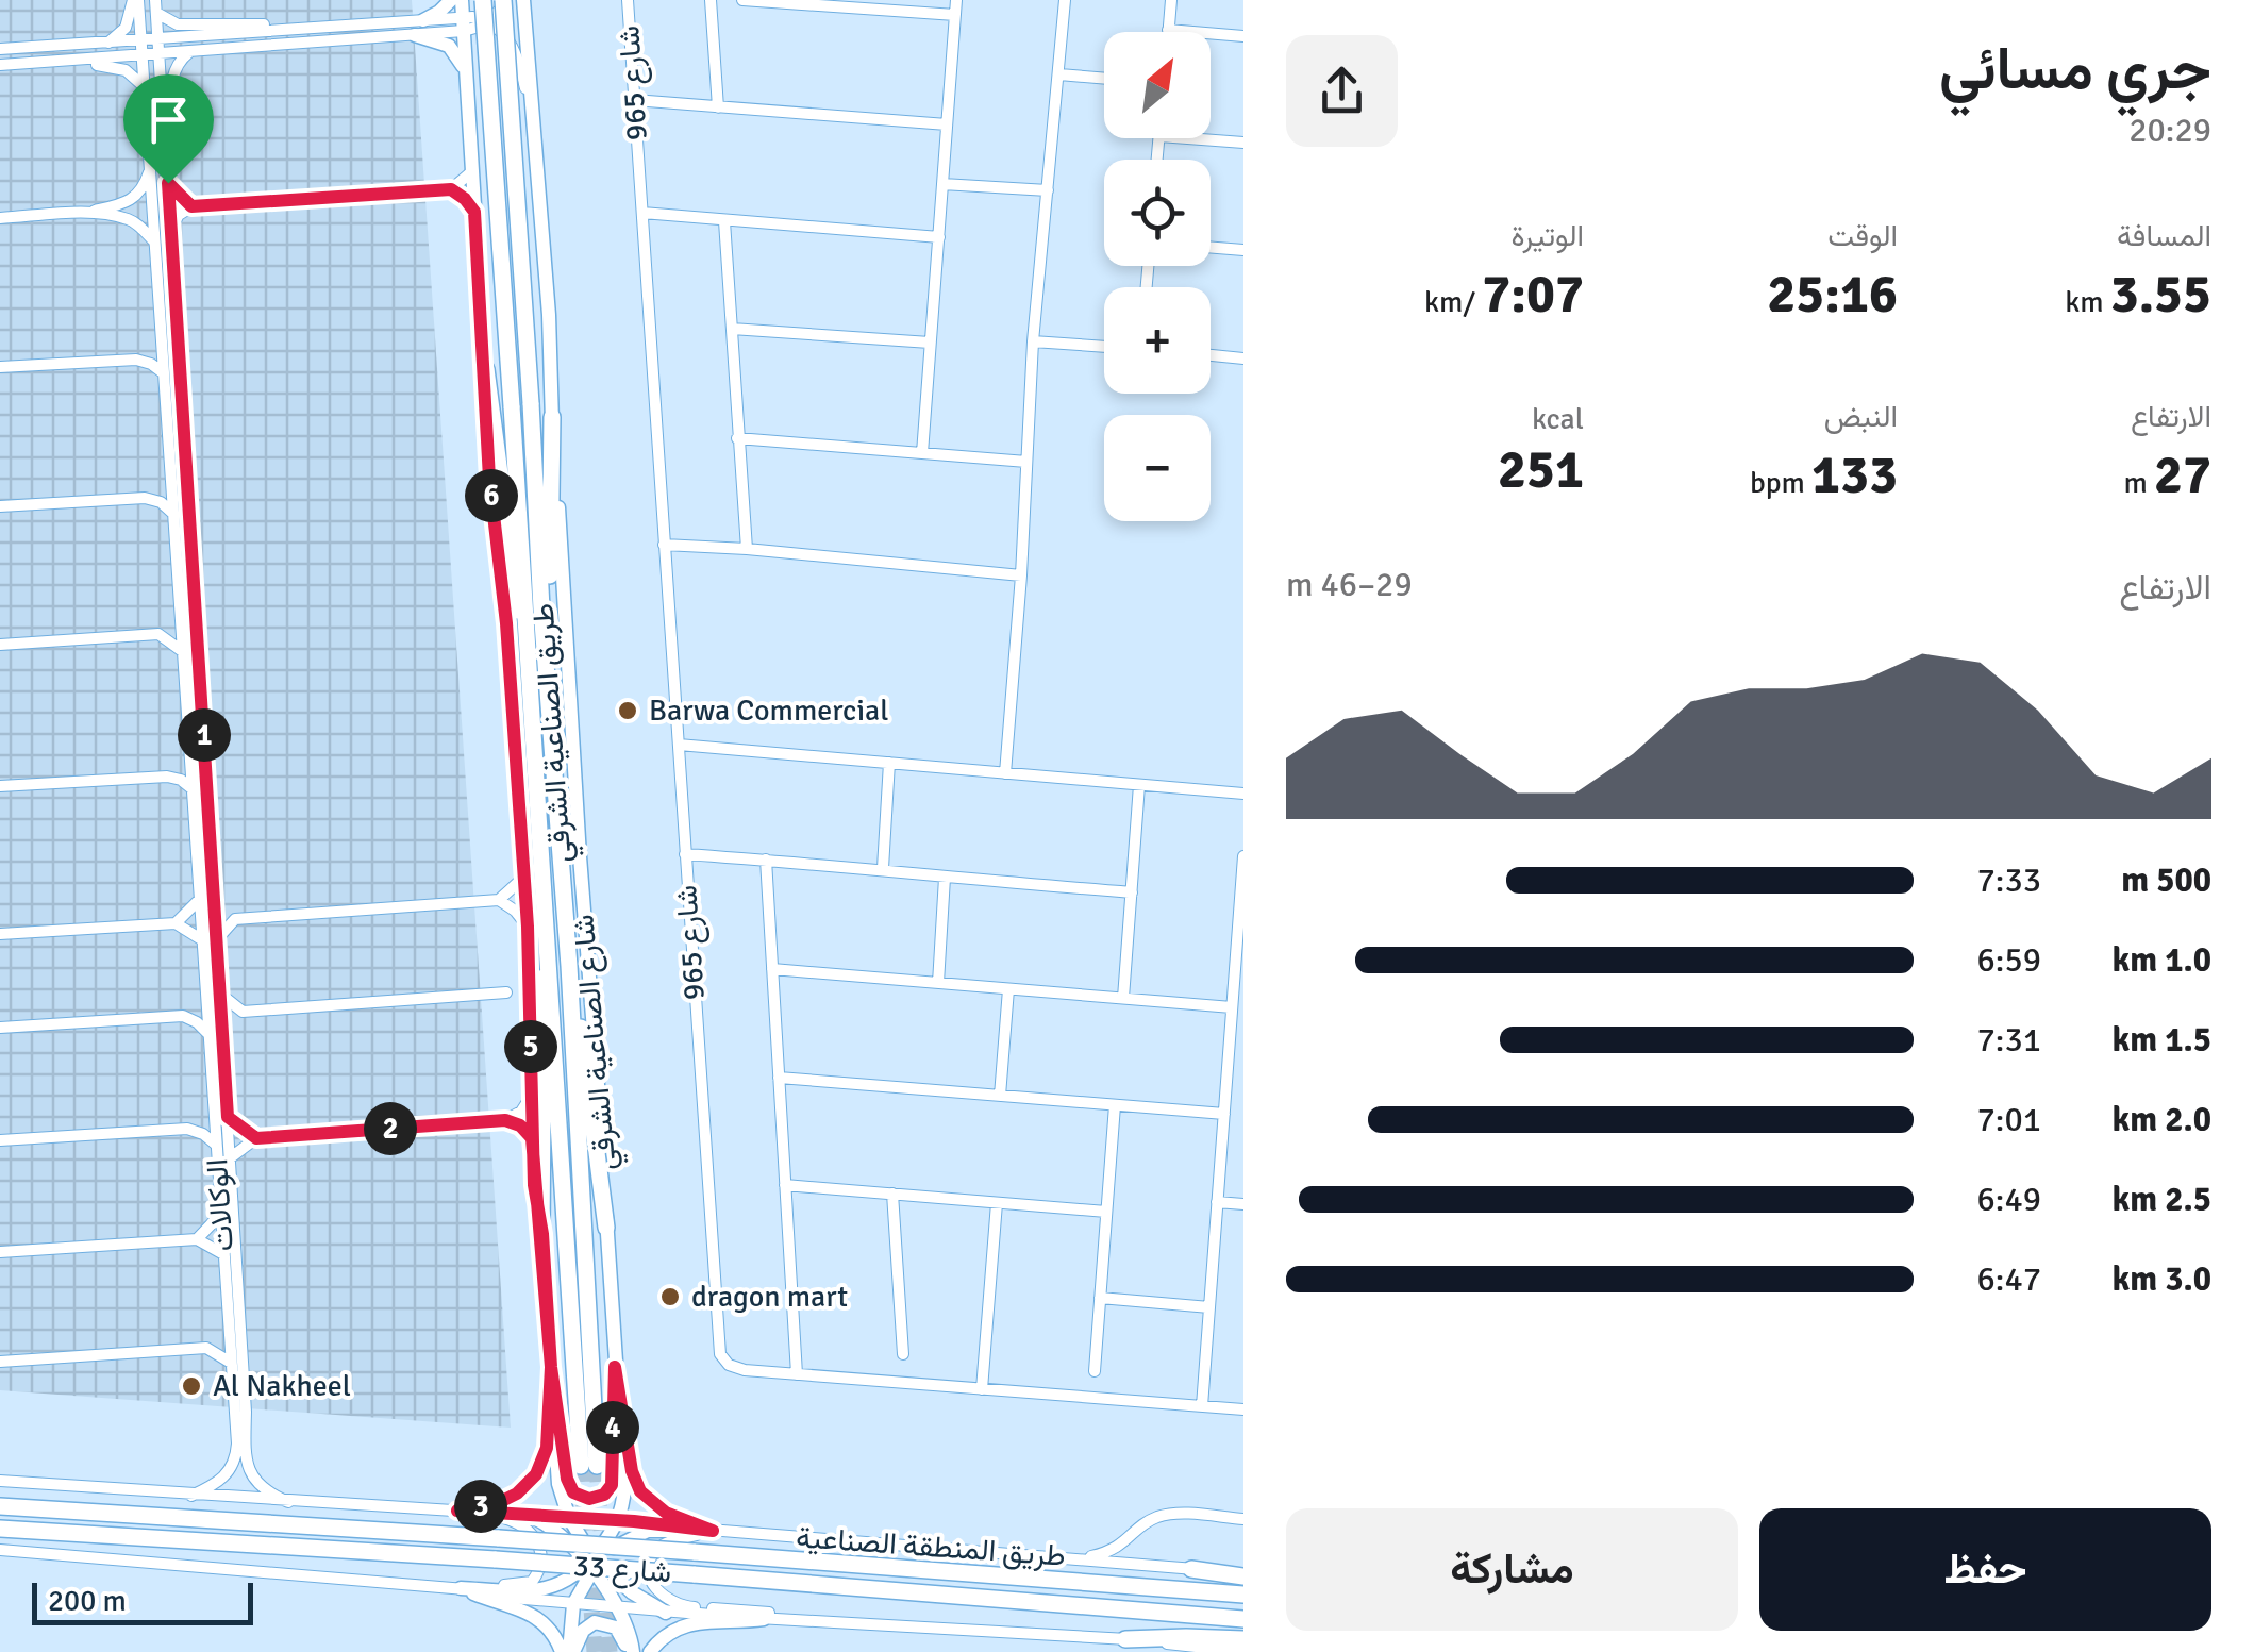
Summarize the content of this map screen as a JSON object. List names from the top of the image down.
{
  "streets": {
    "highway": ["طريق الصناعية الشرقي", "شارع 33"],
    "main road": ["شارع الصناعية الشرقي"],
    "street": ["شارع 965", "الوكالات", "طريق المنطقة الصناعية"]
  },
  "crossings": [
    ["طريق الصناعية الشرقي", "شارع الصناعية الشرقي"],
    ["طريق المنطقة الصناعية", "شارع 33"]
  ],
  "places": ["Barwa Commercial", "dragon mart", "Al Nakheel"],
  "scale_bar": "200 m",
  "north": "top right",
  "page": {
    "heading": ["جري مسائي", "20:29"],
    "map_buttons": ["+", "−"],
    "stats": [
      ["المسافة", "3.55 km"],
      ["الوقت", "25:16"],
      ["الوتيرة", "7:07 /km"],
      ["الارتفاع", "27 m"],
      ["النبض", "133 bpm"],
      ["kcal", "251"]
    ],
    "pins": [
      "6",
      "1",
      "5",
      "2",
      "4",
      "3"
    ],
    "chart": ["الارتفاع", "29–46 m"],
    "list": [
      {
        "name": "500 m",
        "note": "7:33"
      },
      {
        "name": "1.0 km",
        "note": "6:59"
      },
      {
        "name": "1.5 km",
        "note": "7:31"
      },
      {
        "name": "2.0 km",
        "note": "7:01"
      },
      {
        "name": "2.5 km",
        "note": "6:49"
      },
      {
        "name": "3.0 km",
        "note": "6:47"
      }
    ],
    "buttons": ["حفظ", "مشاركة"],
    "scale": "200 m"
  }
}
